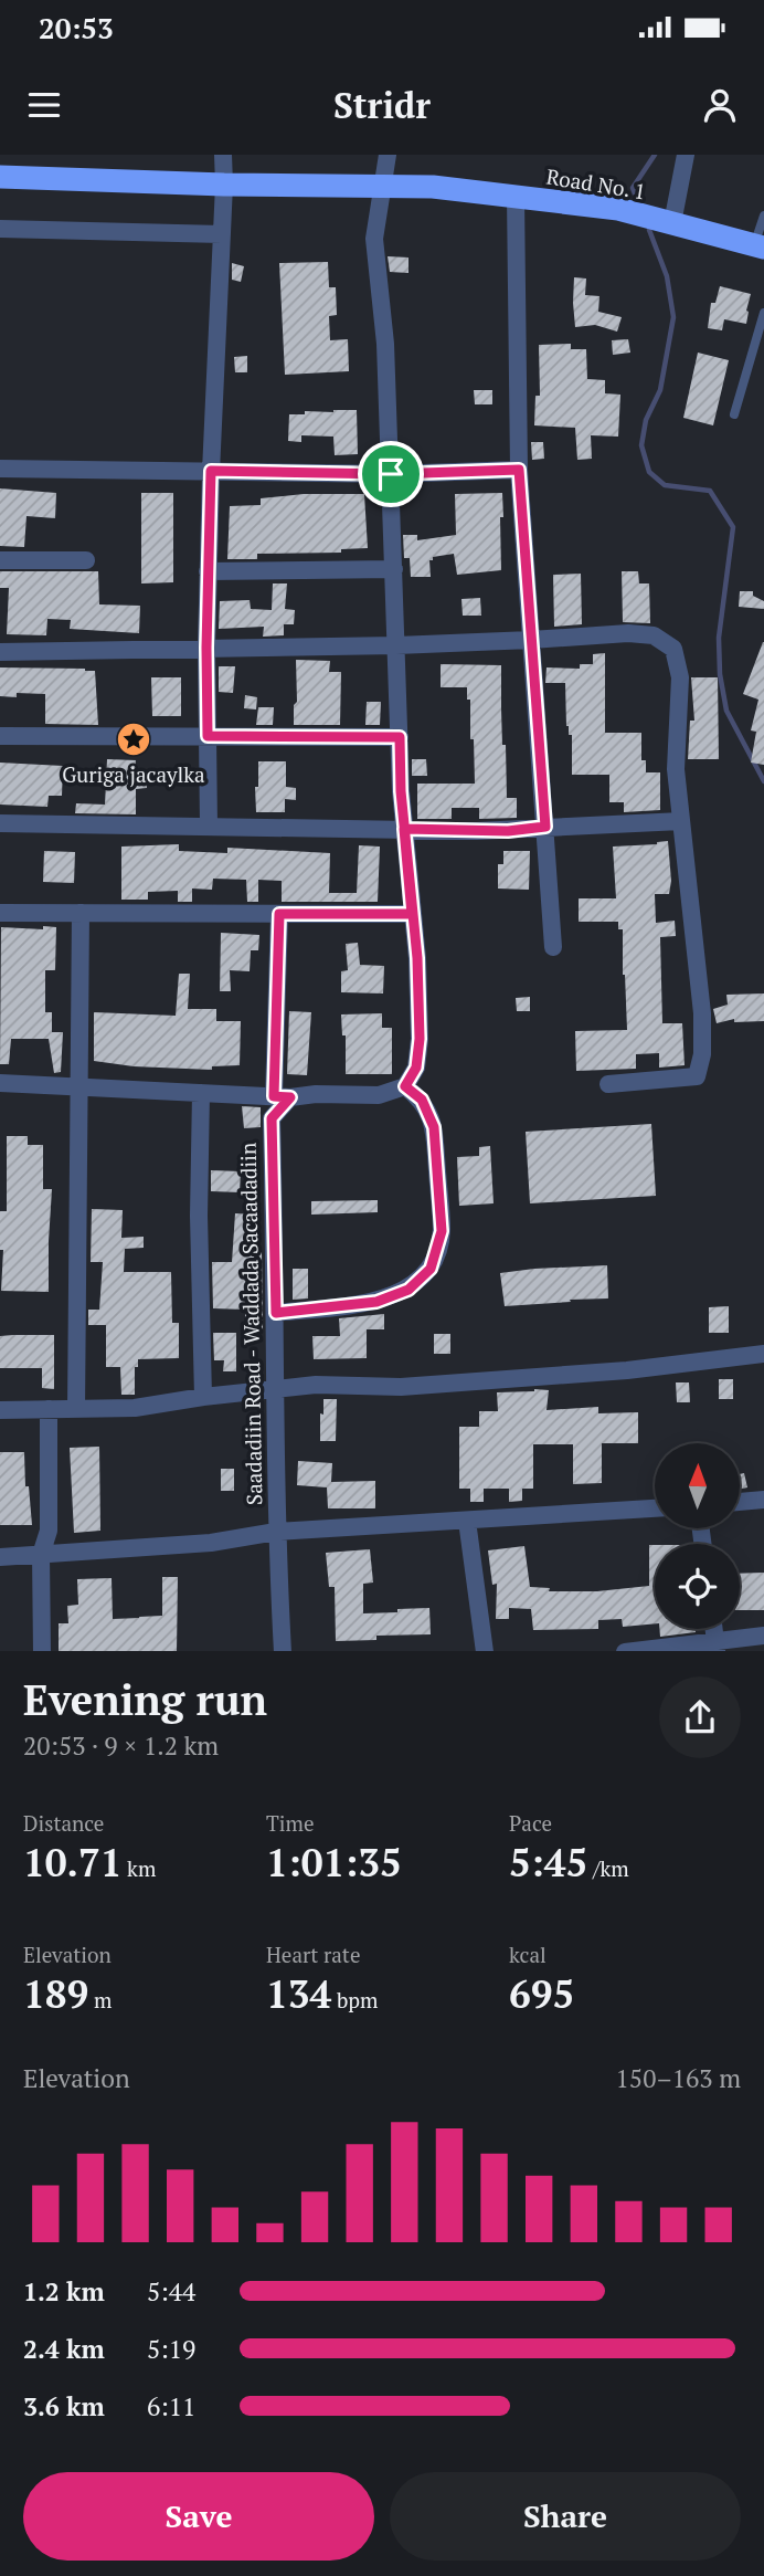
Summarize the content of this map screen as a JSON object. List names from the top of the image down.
{
  "streets": {
    "highway": ["Road No. 1"],
    "street": ["Saadadiin Road - Waddada Sacaadadiin"]
  },
  "places": {
    "place": ["Guriga jacaylka"]
  },
  "north": "top",
  "page": {
    "status": "20:53",
    "header": "Stridr",
    "heading": ["Evening run", "20:53 · 9 × 1.2 km"],
    "stats": [
      ["Distance", "10.71 km"],
      ["Time", "1:01:35"],
      ["Pace", "5:45 /km"],
      ["Elevation", "189 m"],
      ["Heart rate", "134 bpm"],
      ["kcal", "695"]
    ],
    "chart": ["Elevation", "150–163 m"],
    "list": [
      {
        "name": "1.2 km",
        "note": "5:44"
      },
      {
        "name": "2.4 km",
        "note": "5:19"
      },
      {
        "name": "3.6 km",
        "note": "6:11"
      }
    ],
    "buttons": ["Save", "Share"]
  }
}
